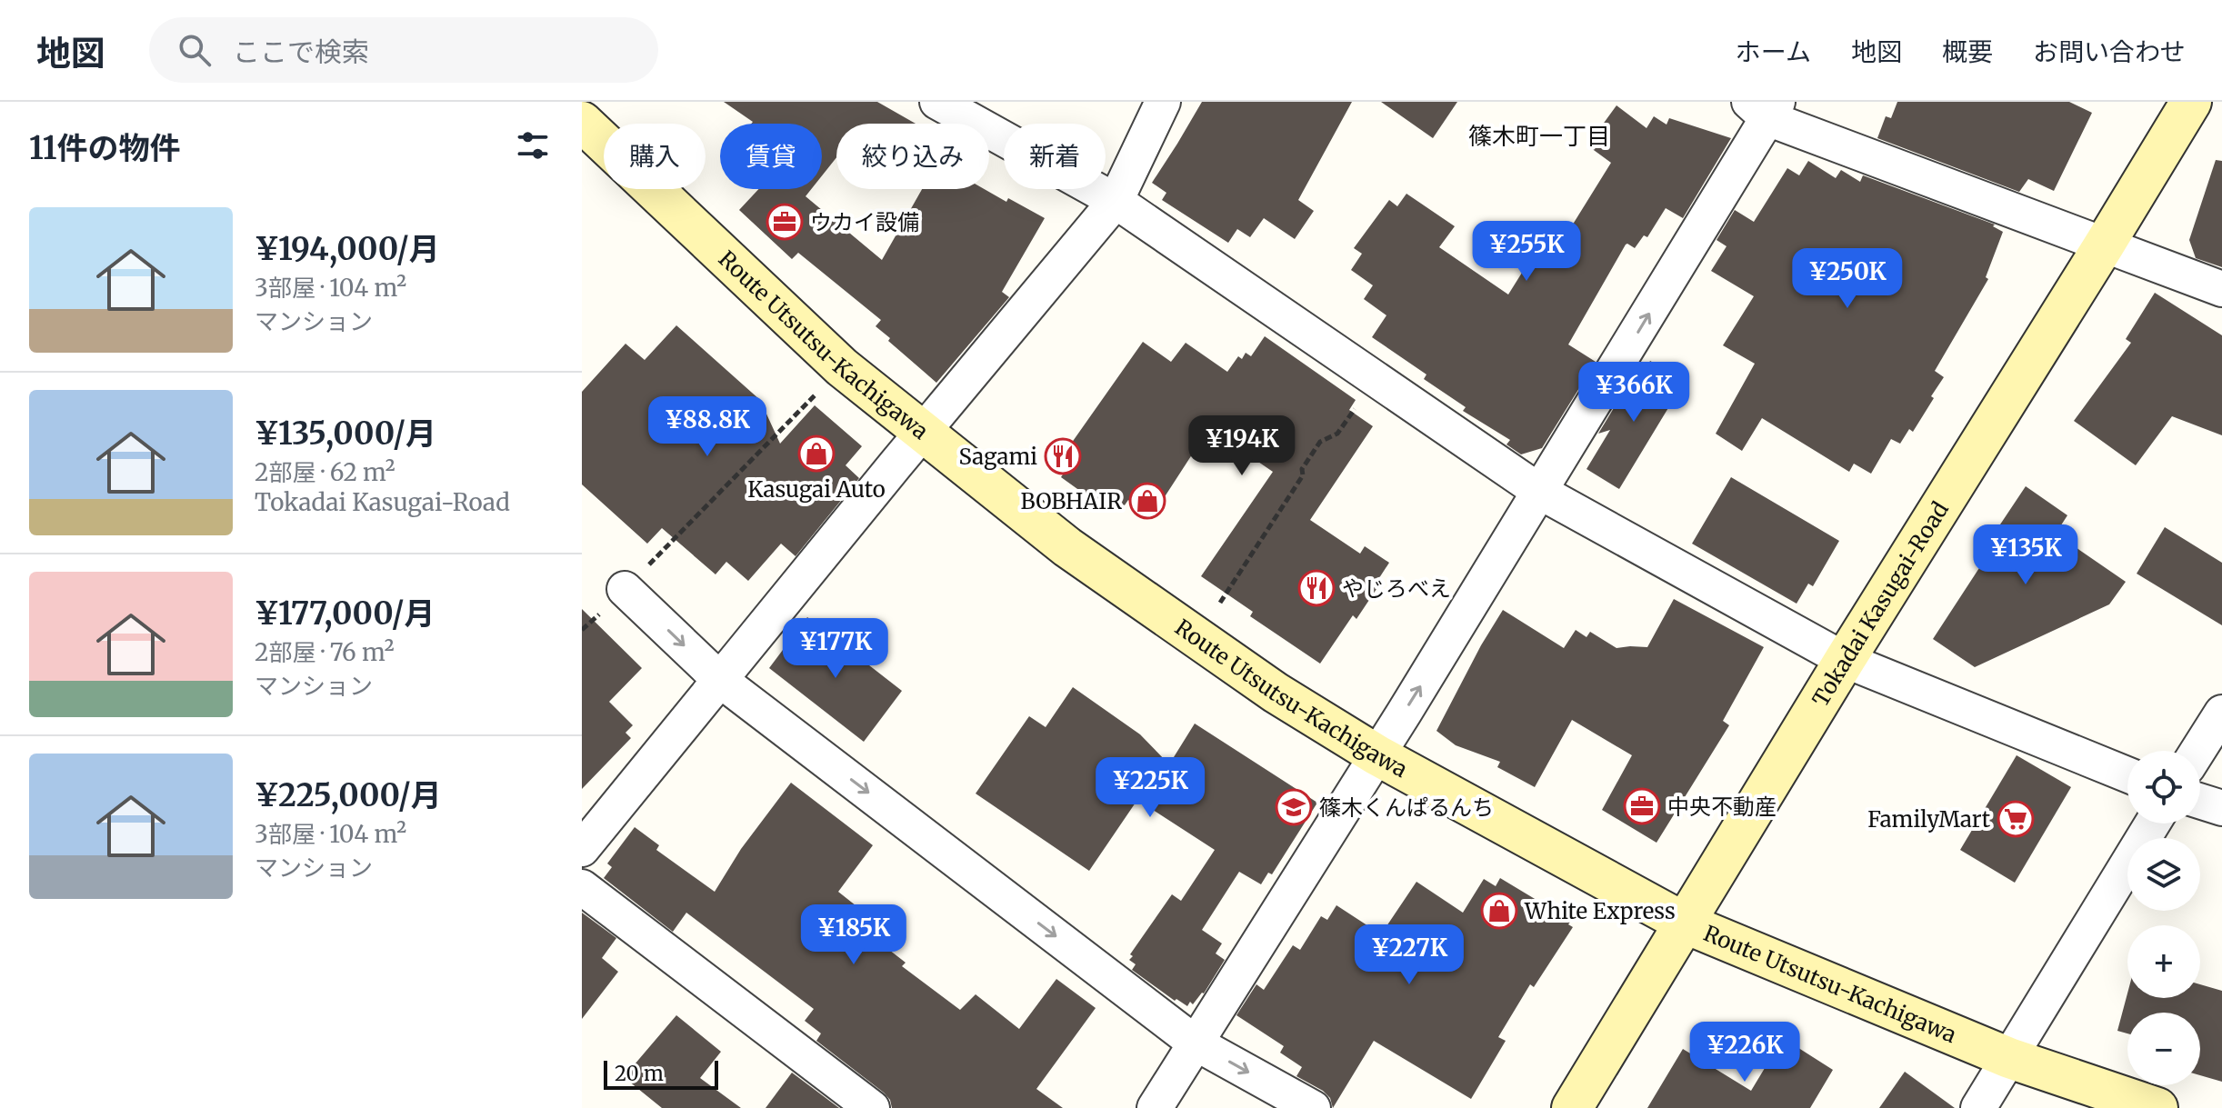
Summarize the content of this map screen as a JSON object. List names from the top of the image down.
{
  "streets": {
    "main road": ["Route Utsutsu-Kachigawa", "Tokadai Kasugai-Road"]
  },
  "crossings": [
    ["Route Utsutsu-Kachigawa", "Tokadai Kasugai-Road"]
  ],
  "districts": ["篠木町一丁目"],
  "places": {
    "office": ["ウカイ設備", "中央不動産"],
    "shop": ["Kasugai Auto", "BOBHAIR", "White Express"],
    "restaurant": ["Sagami", "やじろべえ"],
    "school or university": ["篠木くんぱるんち"],
    "supermarket": ["FamilyMart"]
  },
  "scale_bar": "20 m",
  "page": {
    "header": "地図",
    "search": "ここで検索",
    "nav": [
      "ホーム",
      "地図",
      "概要",
      "お問い合わせ"
    ],
    "heading": "11件の物件",
    "chip": [
      "購入",
      "賃貸",
      "絞り込み",
      "新着"
    ],
    "list": [
      {
        "name": "¥194,000/月",
        "note": "3部屋 · 104 m² · マンション"
      },
      {
        "name": "¥135,000/月",
        "note": "2部屋 · 62 m² · Tokadai Kasugai-Road"
      },
      {
        "name": "¥177,000/月",
        "note": "2部屋 · 76 m² · マンション"
      },
      {
        "name": "¥225,000/月",
        "note": "3部屋 · 104 m² · マンション"
      }
    ],
    "price": [
      "¥255K",
      "¥250K",
      "¥366K",
      "¥88.8K",
      "¥194K",
      "¥135K",
      "¥177K",
      "¥225K",
      "¥185K",
      "¥227K",
      "¥226K"
    ],
    "map_buttons": ["+", "−"],
    "scale": "20 m"
  }
}
